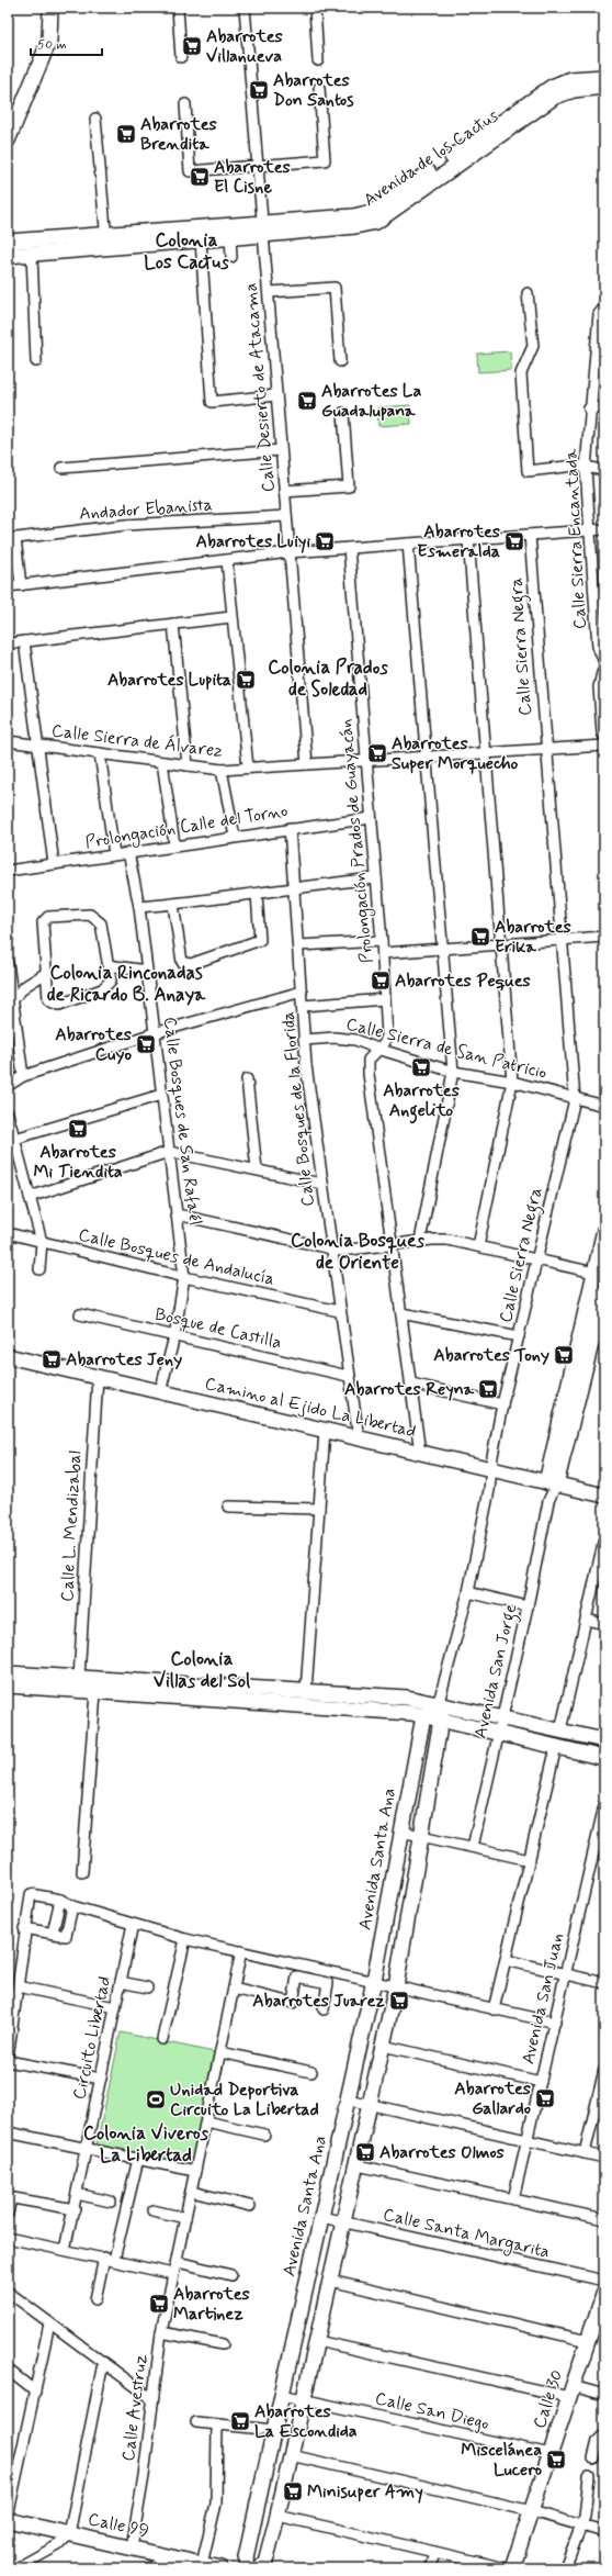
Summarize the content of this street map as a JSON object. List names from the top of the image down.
{
  "streets": {
    "street": [
      "Avenida de los Cactus",
      "Calle Desierto de Atacama",
      "Andador Ebanista",
      "Calle Sierra Encantada",
      "Calle Sierra Negra",
      "Calle Sierra de Álvarez",
      "Prolongación Calle del Torno",
      "Prolongación Prados de Guayacán",
      "Calle Sierra de San Patricio",
      "Calle Bosques de la Florida",
      "Calle Bosques de San Rafaél",
      "Calle Bosques de Andalucía",
      "Bosque de Castilla",
      "Camino al Ejido La Libertad",
      "Calle L. Mendizabal",
      "Avenida San Jorge",
      "Avenida Santa Ana",
      "Avenida San Juan",
      "Circuito Libertad",
      "Calle Santa Margarita",
      "Calle 30",
      "Calle Avestruz",
      "Calle San Diego",
      "Calle 99"
    ]
  },
  "crossings": [
    ["Avenida de los Cactus", "Calle Desierto de Atacama"],
    ["Calle Desierto de Atacama", "Andador Ebanista"],
    ["Calle Desierto de Atacama", "Calle Sierra de Álvarez"],
    ["Calle Sierra Negra", "Calle Sierra de Álvarez"],
    ["Calle Sierra Negra", "Calle Sierra de San Patricio"],
    ["Calle Sierra Negra", "Camino al Ejido La Libertad"],
    ["Calle Sierra de Álvarez", "Prolongación Prados de Guayacán"],
    ["Prolongación Calle del Torno", "Prolongación Prados de Guayacán"],
    ["Prolongación Calle del Torno", "Calle Bosques de la Florida"],
    ["Prolongación Calle del Torno", "Calle Bosques de San Rafaél"],
    ["Prolongación Prados de Guayacán", "Calle Sierra de San Patricio"],
    ["Prolongación Prados de Guayacán", "Camino al Ejido La Libertad"],
    ["Calle Sierra de San Patricio", "Calle Bosques de la Florida"],
    ["Calle Bosques de la Florida", "Calle Bosques de Andalucía"],
    ["Calle Bosques de la Florida", "Bosque de Castilla"],
    ["Calle Bosques de la Florida", "Camino al Ejido La Libertad"],
    ["Calle Bosques de San Rafaél", "Calle Bosques de Andalucía"],
    ["Calle Bosques de San Rafaél", "Bosque de Castilla"],
    ["Calle Bosques de San Rafaél", "Camino al Ejido La Libertad"],
    ["Camino al Ejido La Libertad", "Calle L. Mendizabal"],
    ["Camino al Ejido La Libertad", "Avenida San Jorge"],
    ["Avenida Santa Ana", "Calle Santa Margarita"],
    ["Avenida Santa Ana", "Calle San Diego"],
    ["Calle 30", "Calle San Diego"],
    ["Calle Avestruz", "Calle 99"]
  ],
  "districts": [
    "Colonia Los Cactus",
    "Colonia Prados de Soledad",
    "Colonia Rinconadas de Ricardo B. Anaya",
    "Colonia Bosques de Oriente",
    "Colonia Villas del Sol",
    "Colonia Viveros La Libertad"
  ],
  "places": {
    "supermarket": [
      "Abarrotes Villanueva",
      "Abarrotes Don Santos",
      "Abarrotes Brendita",
      "Abarrotes El Cisne",
      "Abarrotes La Guadalupana",
      "Abarrotes Luiyi",
      "Abarrotes Esmeralda",
      "Abarrotes Lupita",
      "Abarrotes Super Morquecho",
      "Abarrotes Erika",
      "Abarrotes Peques",
      "Abarrotes Cuyo",
      "Abarrotes Angelito",
      "Abarrotes Mi Tiendita",
      "Abarrotes Tony",
      "Abarrotes Jeny",
      "Abarrotes Reyna",
      "Abarrotes Juarez",
      "Abarrotes Gallardo",
      "Abarrotes Olmos",
      "Abarrotes Martinez",
      "Abarrotes La Escondida",
      "Miscelánea Lucero",
      "Minisuper Amy"
    ],
    "sports": ["Unidad Deportiva Circuito La Libertad"]
  },
  "scale_bar": "50 m"
}
